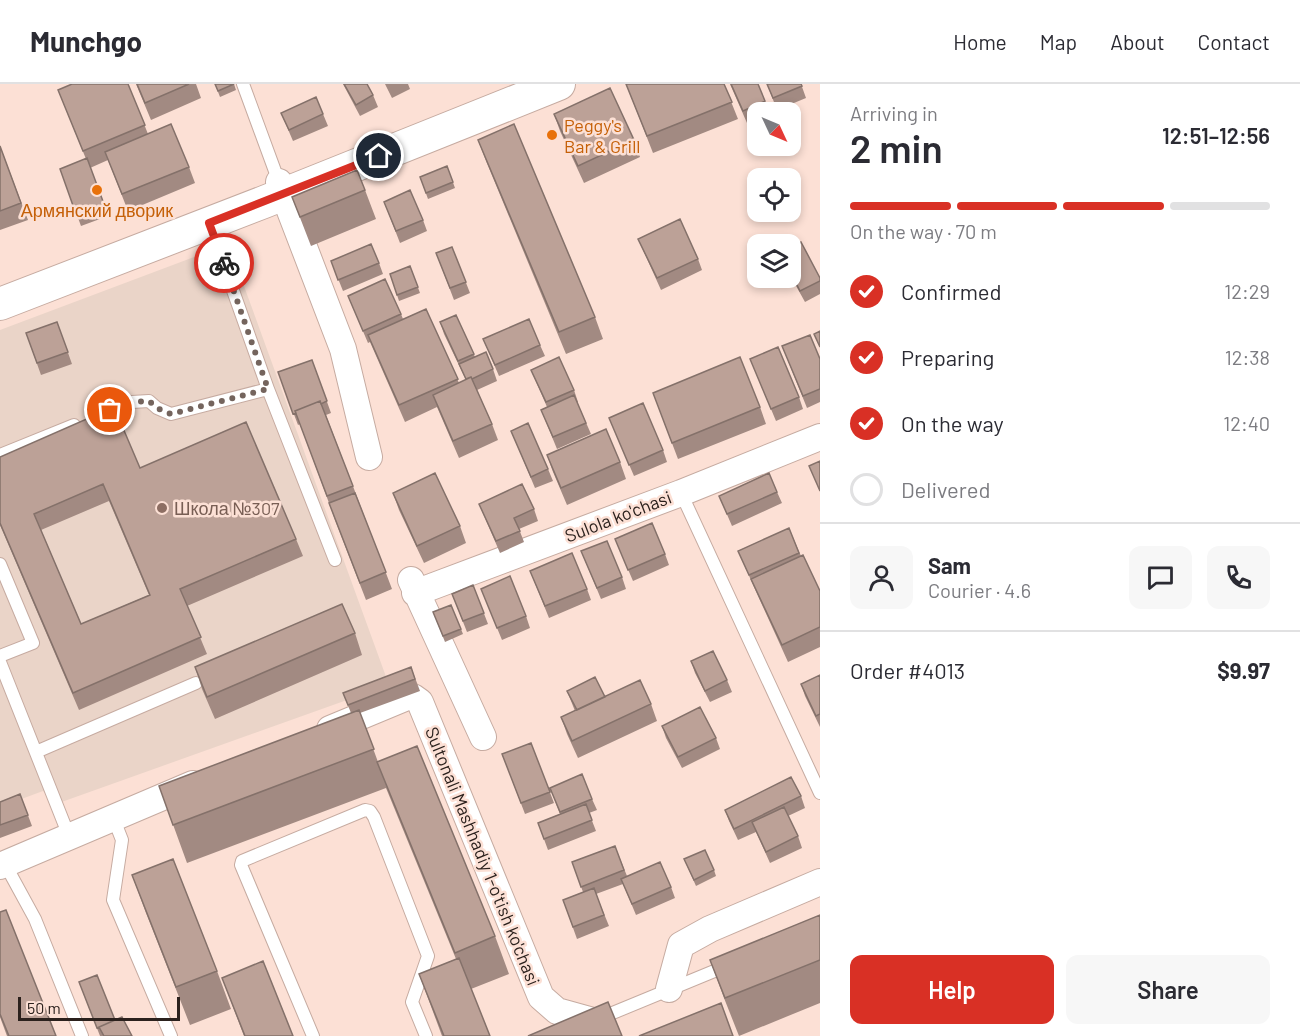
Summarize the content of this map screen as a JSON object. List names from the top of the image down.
{
  "streets": {
    "street": ["Sulola ko'chasi", "Sultonali Mashhadiy 1-o'tish ko'chasi"]
  },
  "places": ["Peggy's Bar & Grill", "Армянский дворик", "Школа №307"],
  "scale_bar": "50 m",
  "north": "bottom right",
  "page": {
    "header": "Munchgo",
    "nav": [
      "Home",
      "Map",
      "About",
      "Contact"
    ],
    "heading": ["2 min", "Arriving in", "12:51–12:56"],
    "panel": [
      "Sam",
      "Courier · 4.6",
      "Order #4013",
      "$9.97"
    ],
    "bar": "On the way · 70 m",
    "list": [
      ["Confirmed", "12:29"],
      ["Preparing", "12:38"],
      ["On the way", "12:40"],
      "Delivered"
    ],
    "buttons": ["Help", "Share"],
    "scale": "50 m"
  }
}
